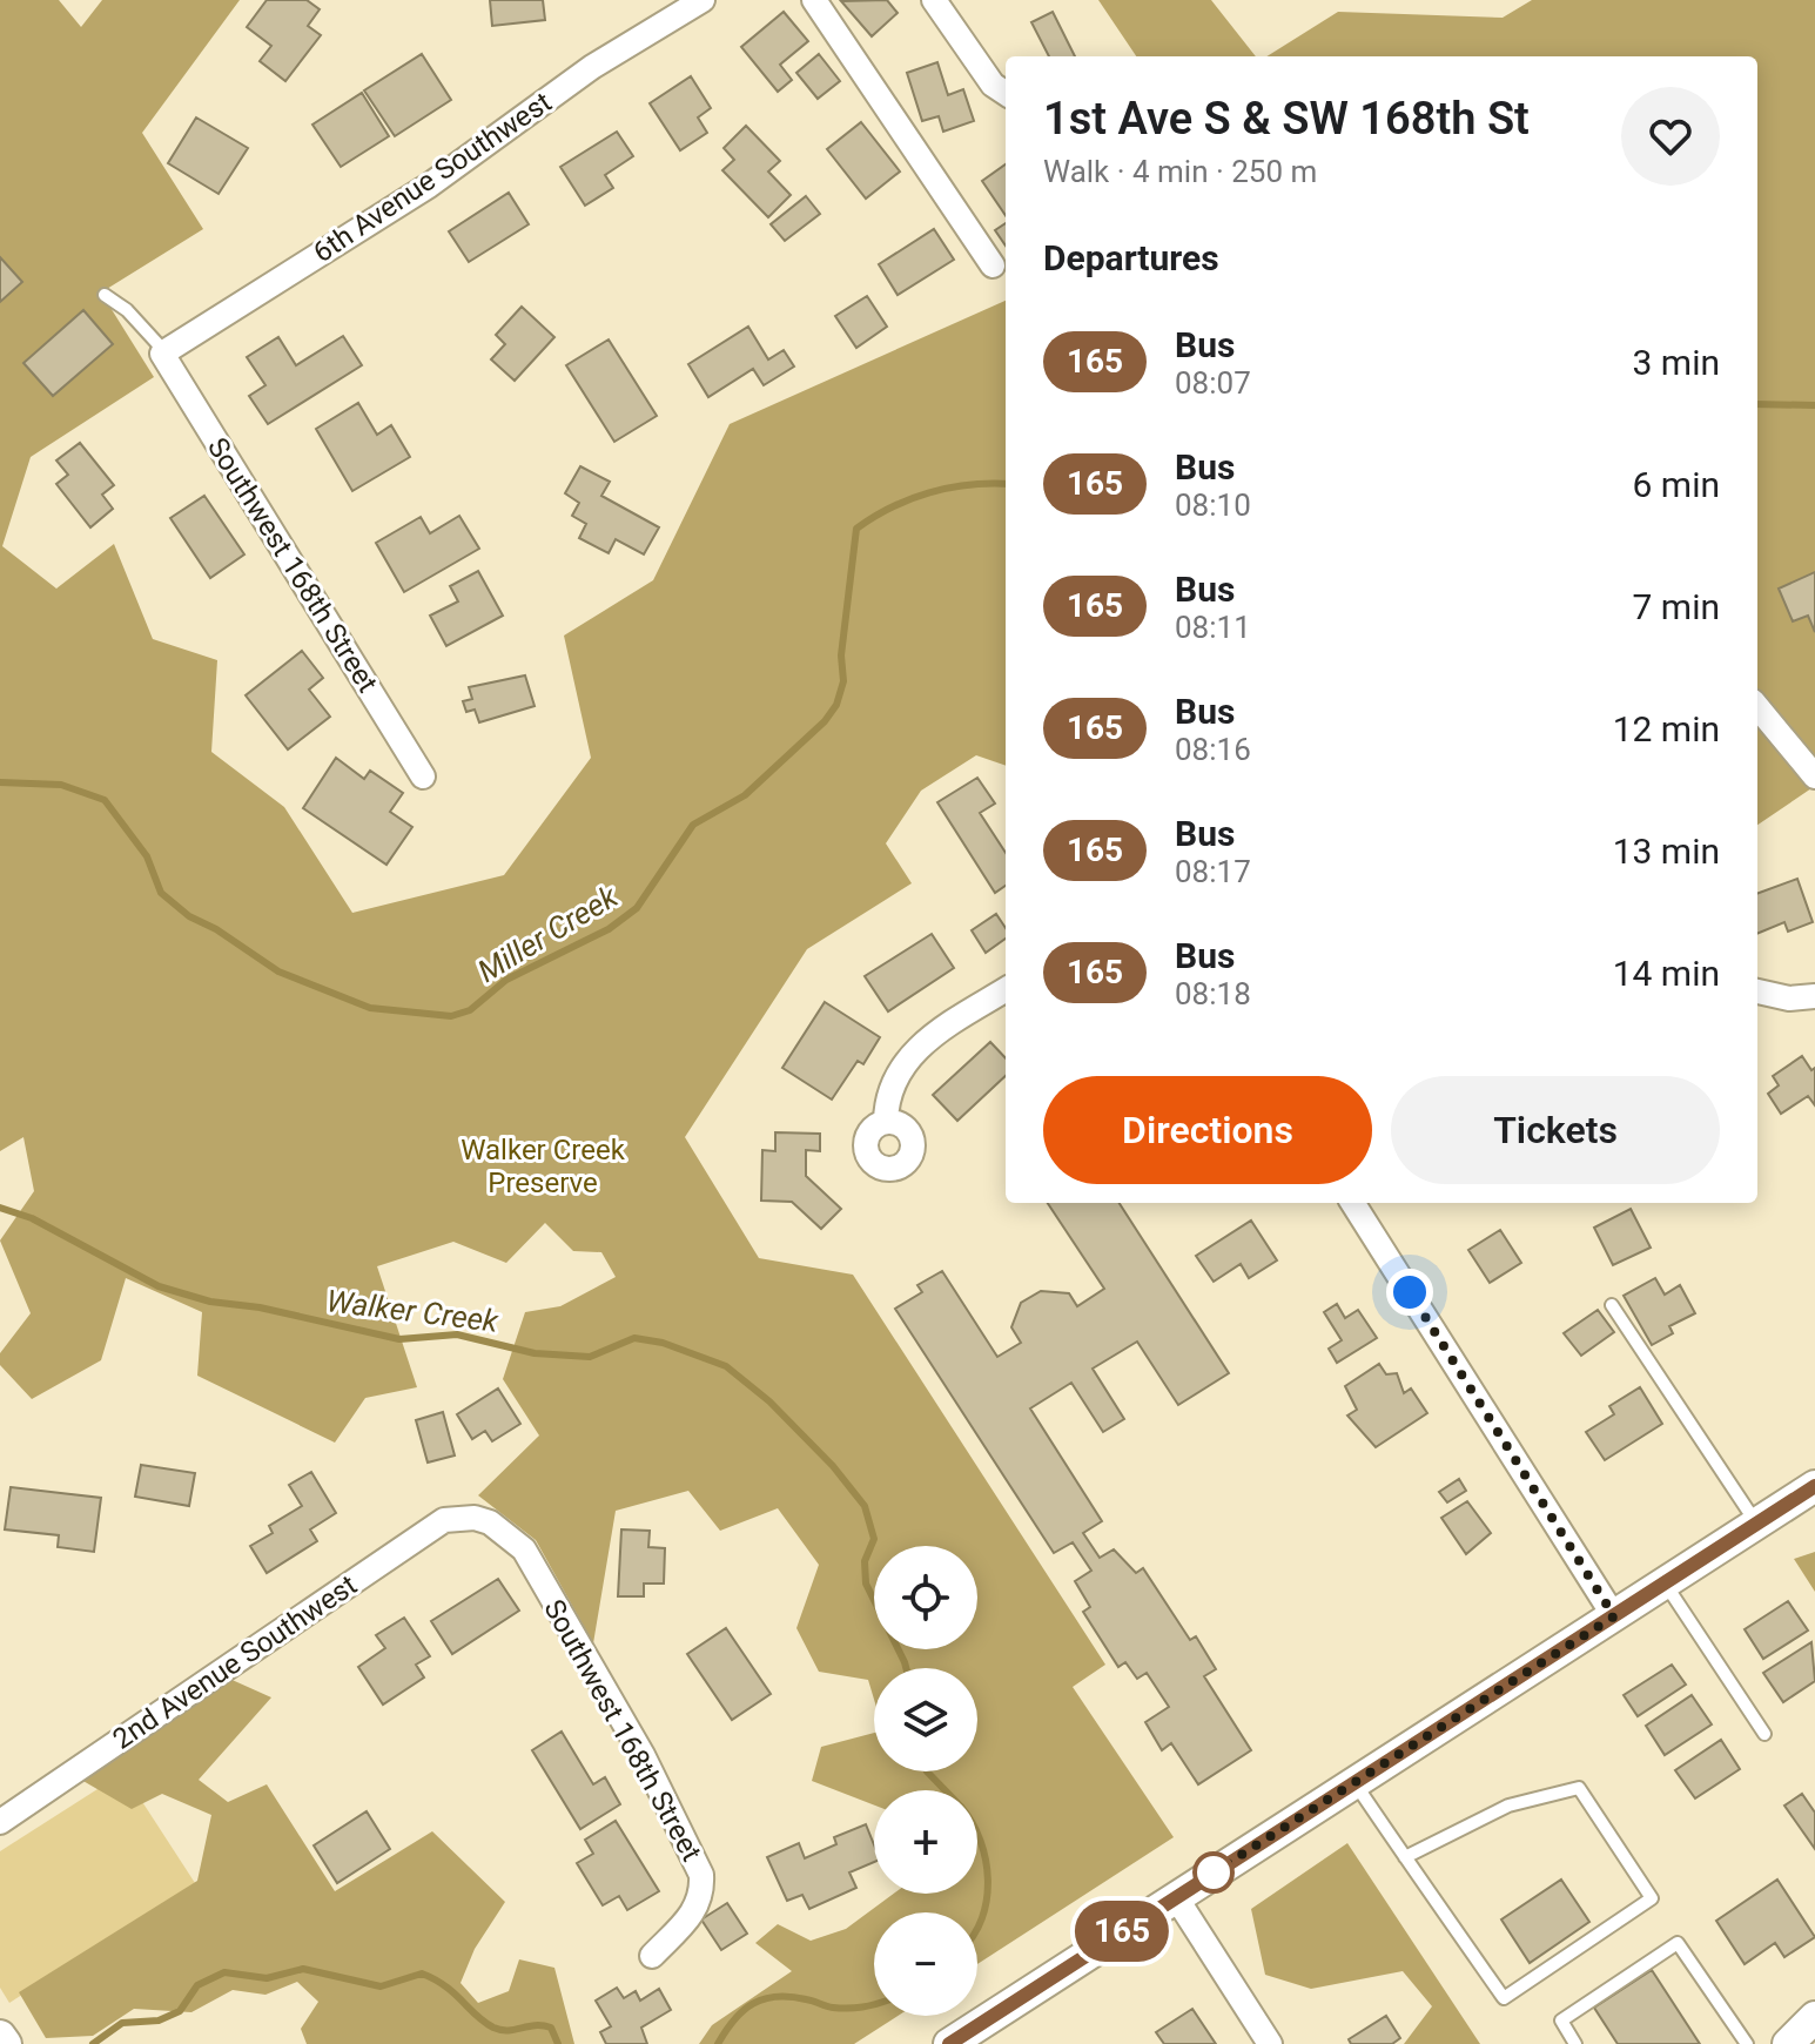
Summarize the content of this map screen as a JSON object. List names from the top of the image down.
{
  "streets": {
    "street": ["6th Avenue Southwest", "Southwest 168th Street", "2nd Avenue Southwest"]
  },
  "crossings": [
    ["6th Avenue Southwest", "Southwest 168th Street"],
    ["Southwest 168th Street", "2nd Avenue Southwest"]
  ],
  "water": ["Miller Creek", "Walker Creek"],
  "parks": ["Walker Creek Preserve"],
  "lines": ["bus line 165"],
  "page": {
    "on_map": "165",
    "heading": [
      ["1st Ave S & SW 168th St", "Walk · 4 min · 250 m"],
      "Departures"
    ],
    "list": [
      {
        "mark": "165",
        "name": "Bus",
        "note": "08:07",
        "value": "3 min"
      },
      {
        "mark": "165",
        "name": "Bus",
        "note": "08:10",
        "value": "6 min"
      },
      {
        "mark": "165",
        "name": "Bus",
        "note": "08:11",
        "value": "7 min"
      },
      {
        "mark": "165",
        "name": "Bus",
        "note": "08:16",
        "value": "12 min"
      },
      {
        "mark": "165",
        "name": "Bus",
        "note": "08:17",
        "value": "13 min"
      },
      {
        "mark": "165",
        "name": "Bus",
        "note": "08:18",
        "value": "14 min"
      }
    ],
    "buttons": ["Directions", "Tickets"],
    "map_buttons": ["+", "−"]
  }
}
